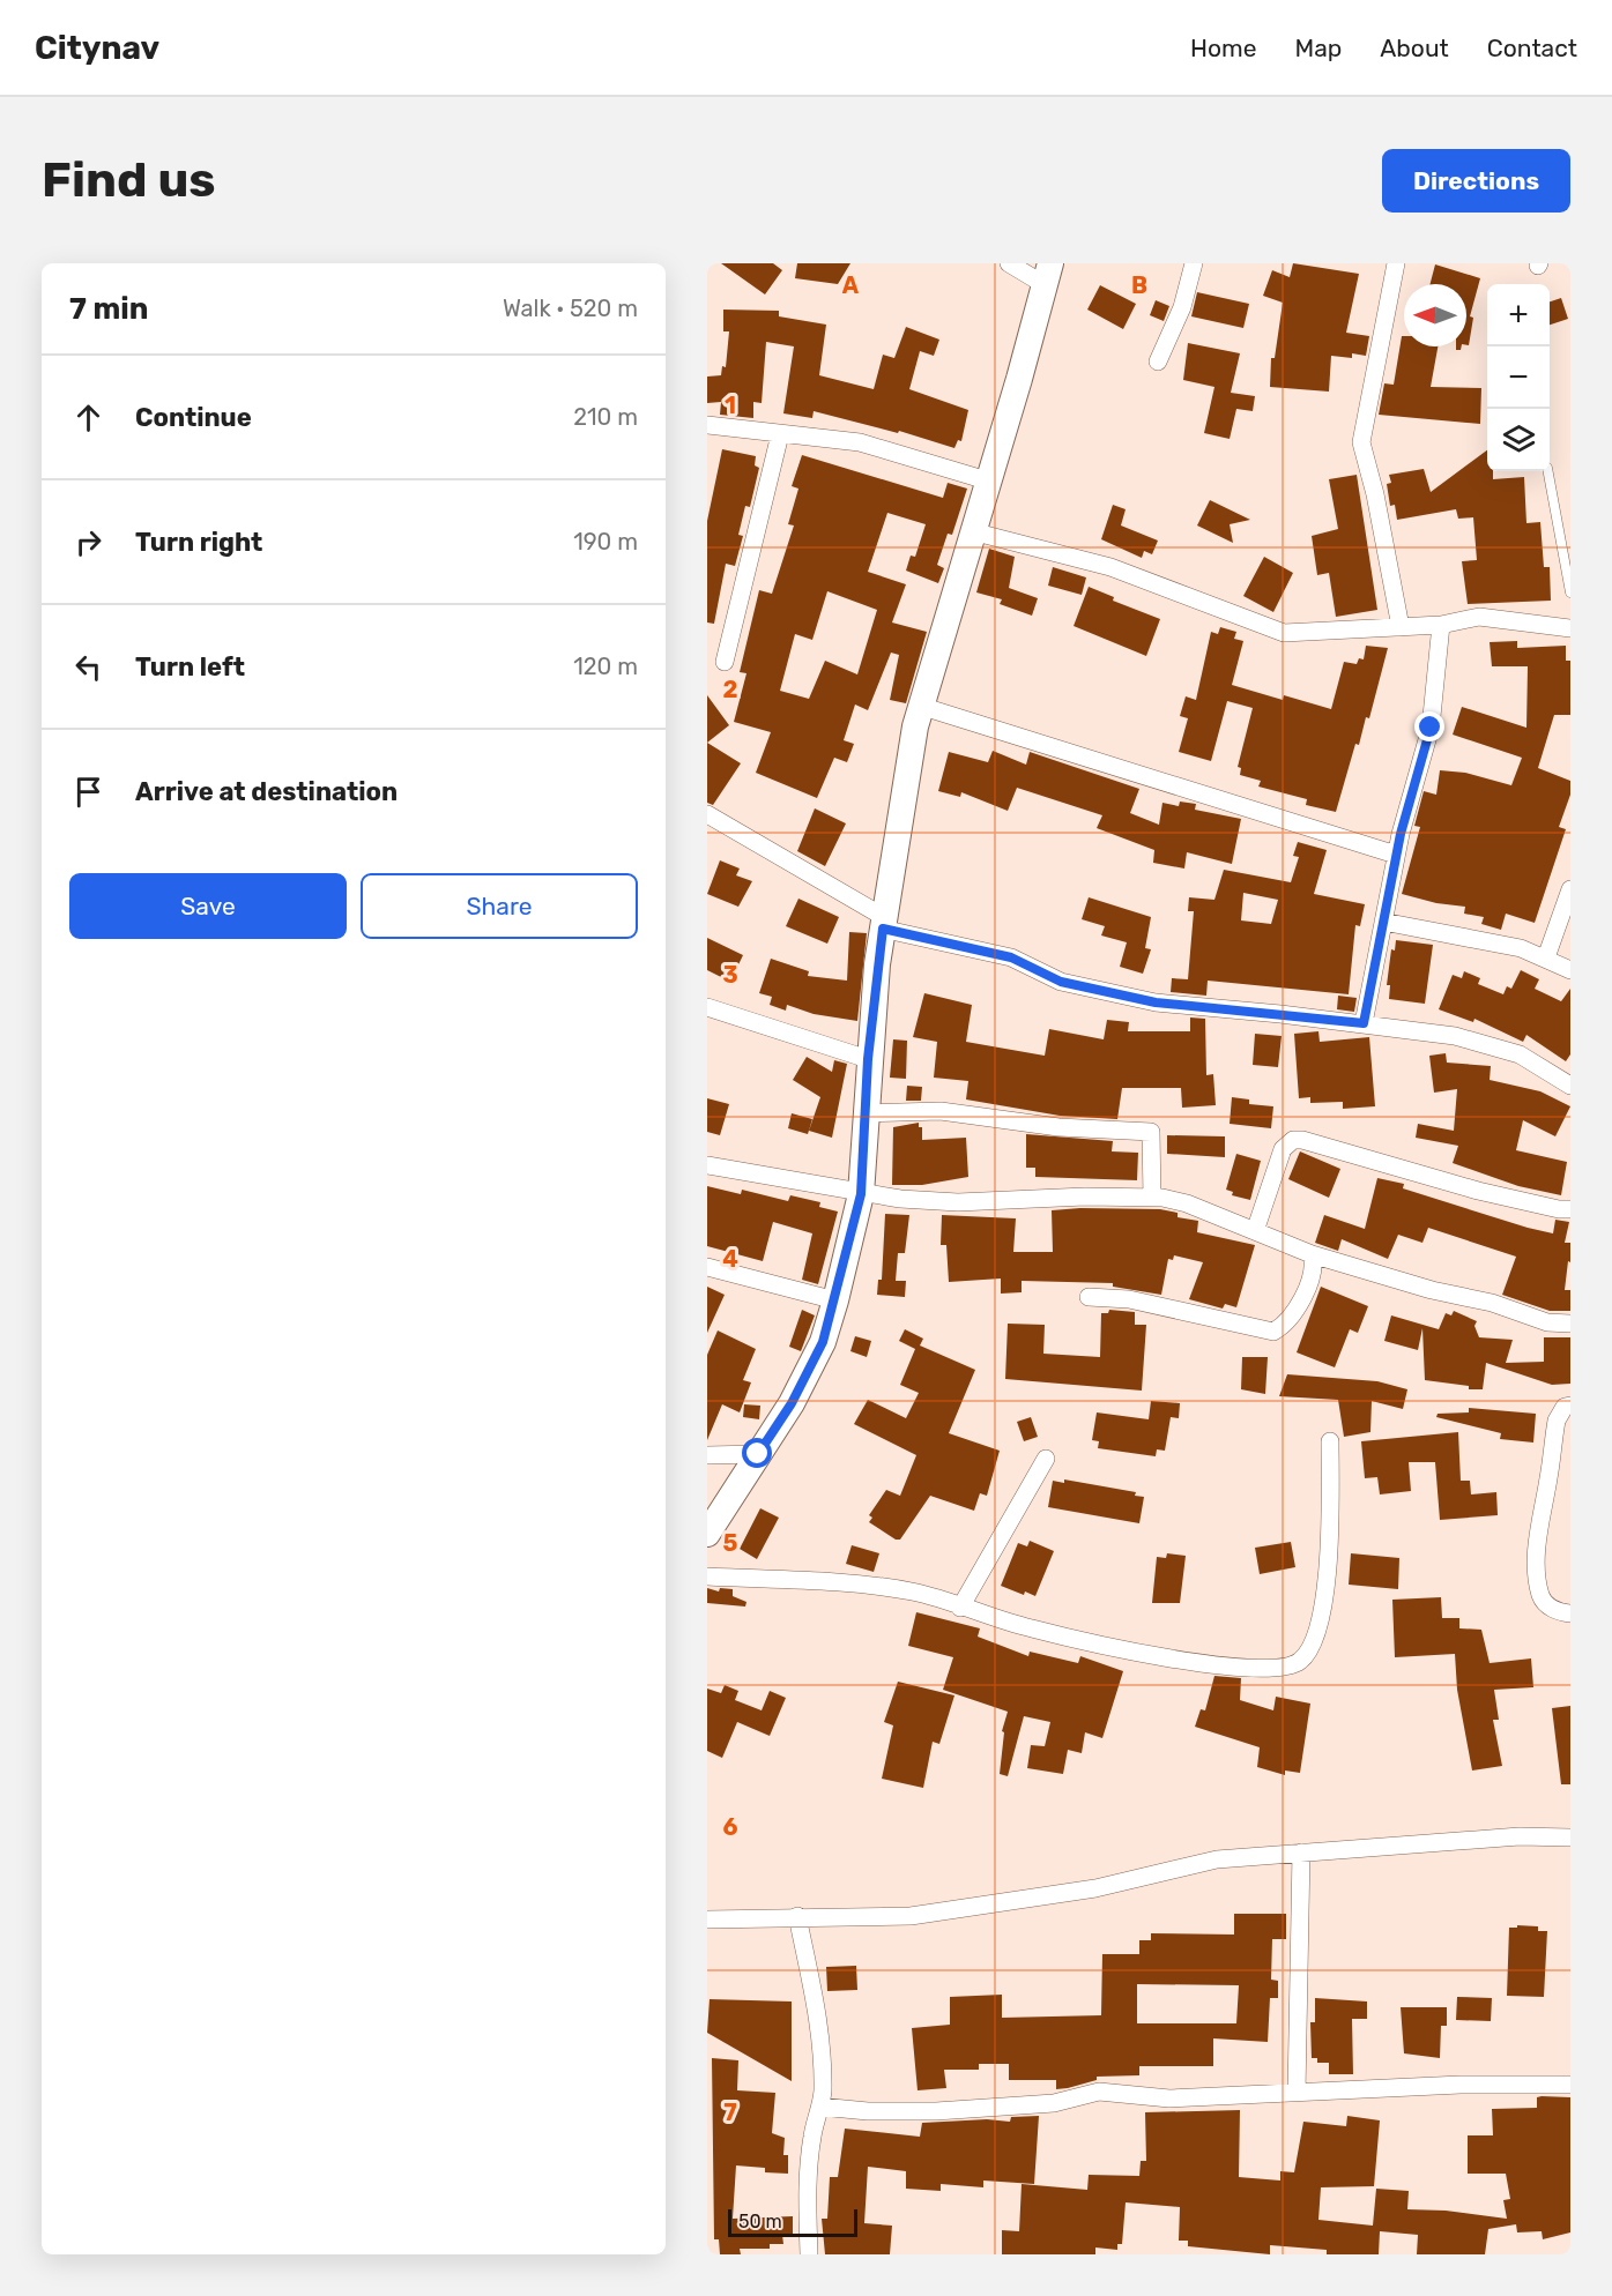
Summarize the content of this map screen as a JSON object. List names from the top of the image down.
{
  "scale_bar": "50 m",
  "north": "left",
  "page": {
    "header": "Citynav",
    "nav": [
      "Home",
      "Map",
      "About",
      "Contact"
    ],
    "buttons": [
      "Directions",
      ["Save", "Share"]
    ],
    "title": "Find us",
    "heading": ["7 min", "Walk · 520 m"],
    "map_buttons": ["+", "−"],
    "list": [
      ["Continue", "210 m"],
      ["Turn right", "190 m"],
      ["Turn left", "120 m"],
      "Arrive at destination"
    ],
    "scale": "50 m"
  },
  "grid": {
    "columns": ["A", "B"],
    "rows": [
      "1",
      "2",
      "3",
      "4",
      "5",
      "6",
      "7"
    ]
  }
}
